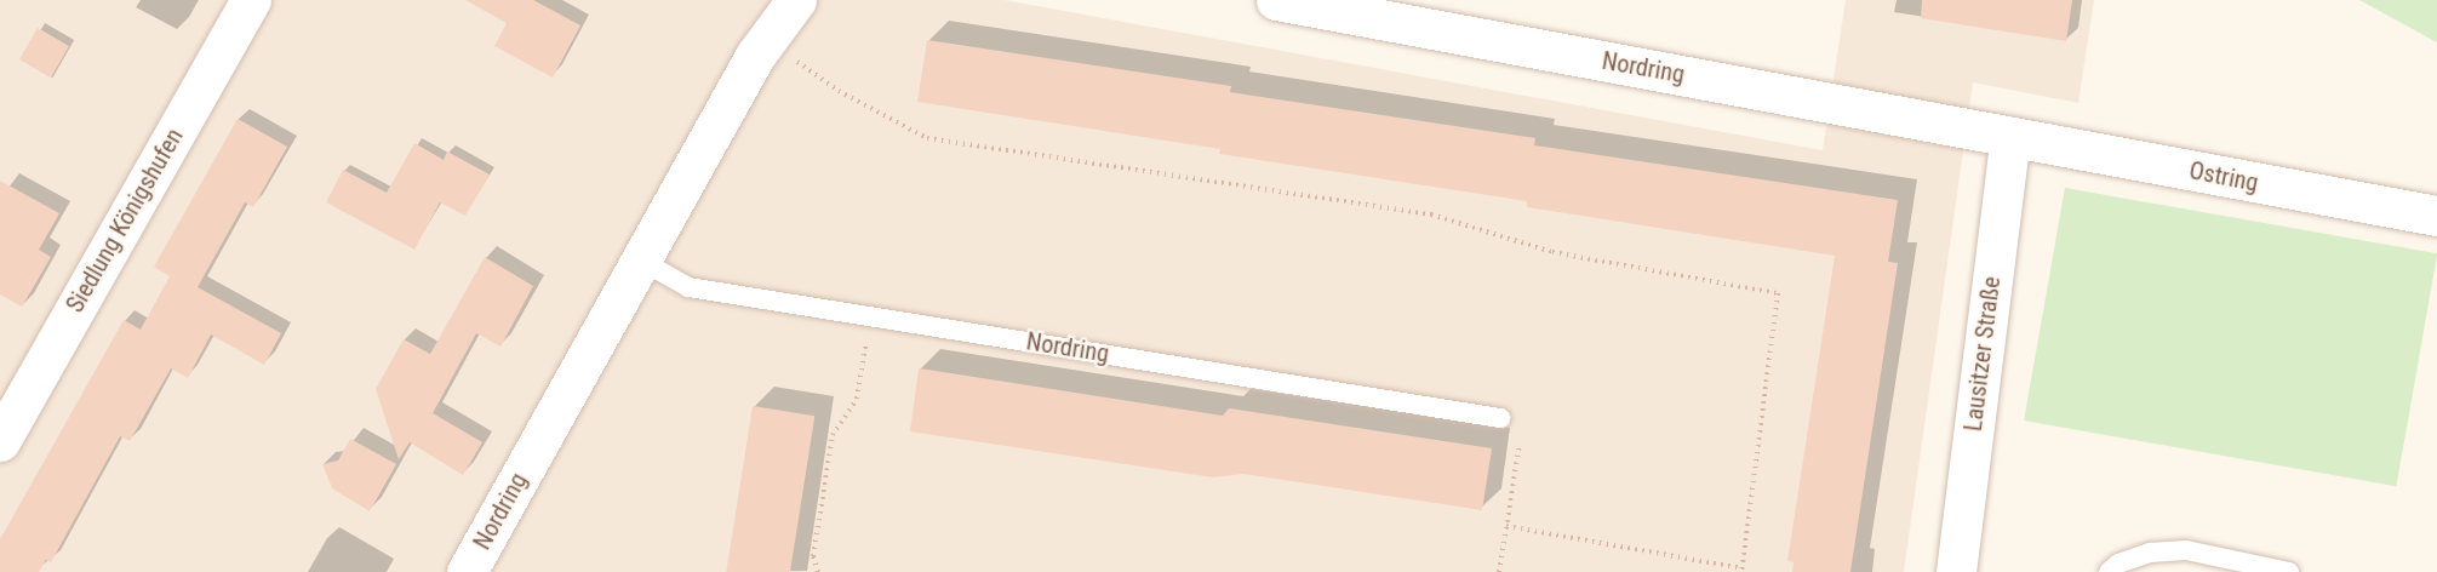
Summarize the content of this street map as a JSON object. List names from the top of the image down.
{
  "streets": {
    "street": [
      "Nordring",
      "Ostring",
      "Siedlung Königshufen",
      "Lausitzer Straße"
    ]
  },
  "crossings": [
    ["Nordring", "Ostring"],
    ["Nordring", "Lausitzer Straße"],
    ["Ostring", "Lausitzer Straße"]
  ]
}
